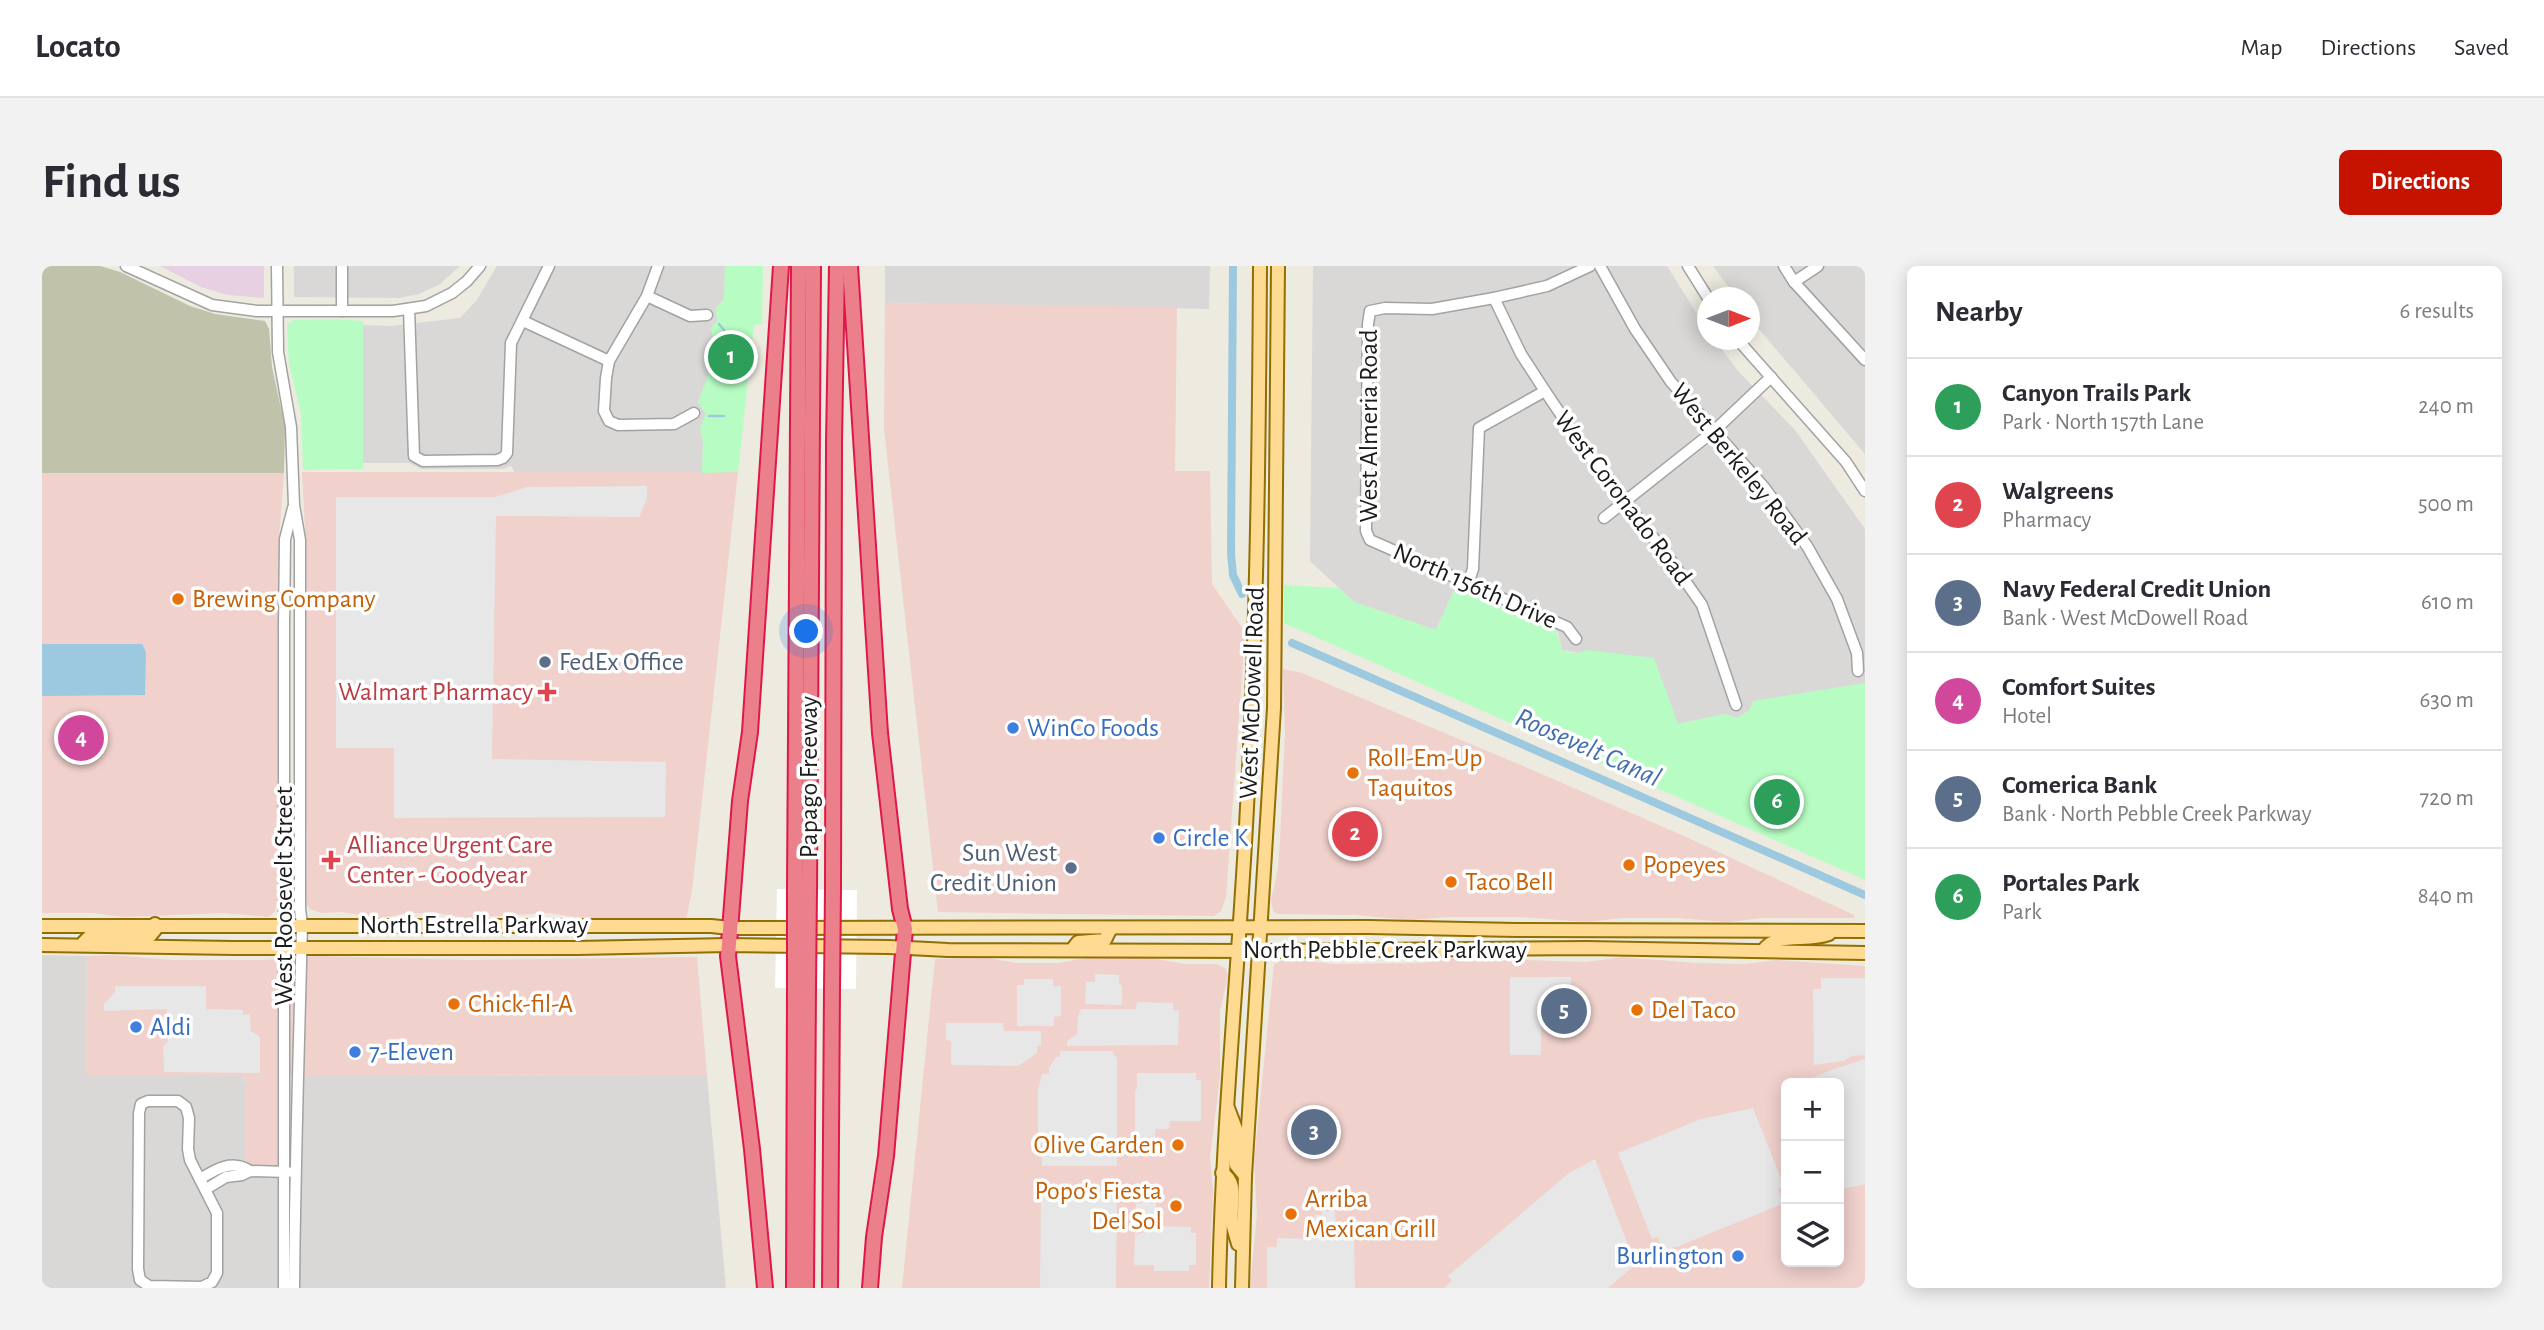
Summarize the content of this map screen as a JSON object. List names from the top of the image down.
{
  "streets": {
    "highway": ["Papago Freeway"],
    "main road": ["West McDowell Road", "North Estrella Parkway", "North Pebble Creek Parkway"],
    "street": [
      "West Almeria Road",
      "West Berkeley Road",
      "West Coronado Road",
      "North 156th Drive",
      "West Roosevelt Street"
    ]
  },
  "crossings": [
    ["West Almeria Road", "West Coronado Road"],
    ["West Almeria Road", "North 156th Drive"],
    ["West McDowell Road", "North Pebble Creek Parkway"],
    ["West Roosevelt Street", "North Estrella Parkway"],
    ["North Estrella Parkway", "North Pebble Creek Parkway"]
  ],
  "water": ["Roosevelt Canal"],
  "places": {
    "other": [
      "Brewing Company",
      "FedEx Office",
      "WinCo Foods",
      "Roll-Em-Up Taquitos",
      "Circle K",
      "Popeyes",
      "Sun West Credit Union",
      "Taco Bell",
      "Chick-fil-A",
      "Del Taco",
      "Aldi",
      "7-Eleven",
      "Olive Garden",
      "Popo's Fiesta Del Sol",
      "Arriba Mexican Grill",
      "Burlington"
    ],
    "health": ["Walmart Pharmacy", "Alliance Urgent Care Center - Goodyear"]
  },
  "north": "right",
  "page": {
    "header": "Locato",
    "nav": ["Map", "Directions", "Saved"],
    "buttons": "Directions",
    "title": "Find us",
    "heading": ["Nearby", "6 results"],
    "pins": [
      "1",
      "4",
      "6",
      "2",
      "5",
      "3"
    ],
    "list": [
      {
        "mark": "1",
        "name": "Canyon Trails Park",
        "note": "Park · North 157th Lane",
        "value": "240 m"
      },
      {
        "mark": "2",
        "name": "Walgreens",
        "note": "Pharmacy",
        "value": "500 m"
      },
      {
        "mark": "3",
        "name": "Navy Federal Credit Union",
        "note": "Bank · West McDowell Road",
        "value": "610 m"
      },
      {
        "mark": "4",
        "name": "Comfort Suites",
        "note": "Hotel",
        "value": "630 m"
      },
      {
        "mark": "5",
        "name": "Comerica Bank",
        "note": "Bank · North Pebble Creek Parkway",
        "value": "720 m"
      },
      {
        "mark": "6",
        "name": "Portales Park",
        "note": "Park",
        "value": "840 m"
      }
    ],
    "map_buttons": ["+", "−"]
  }
}
